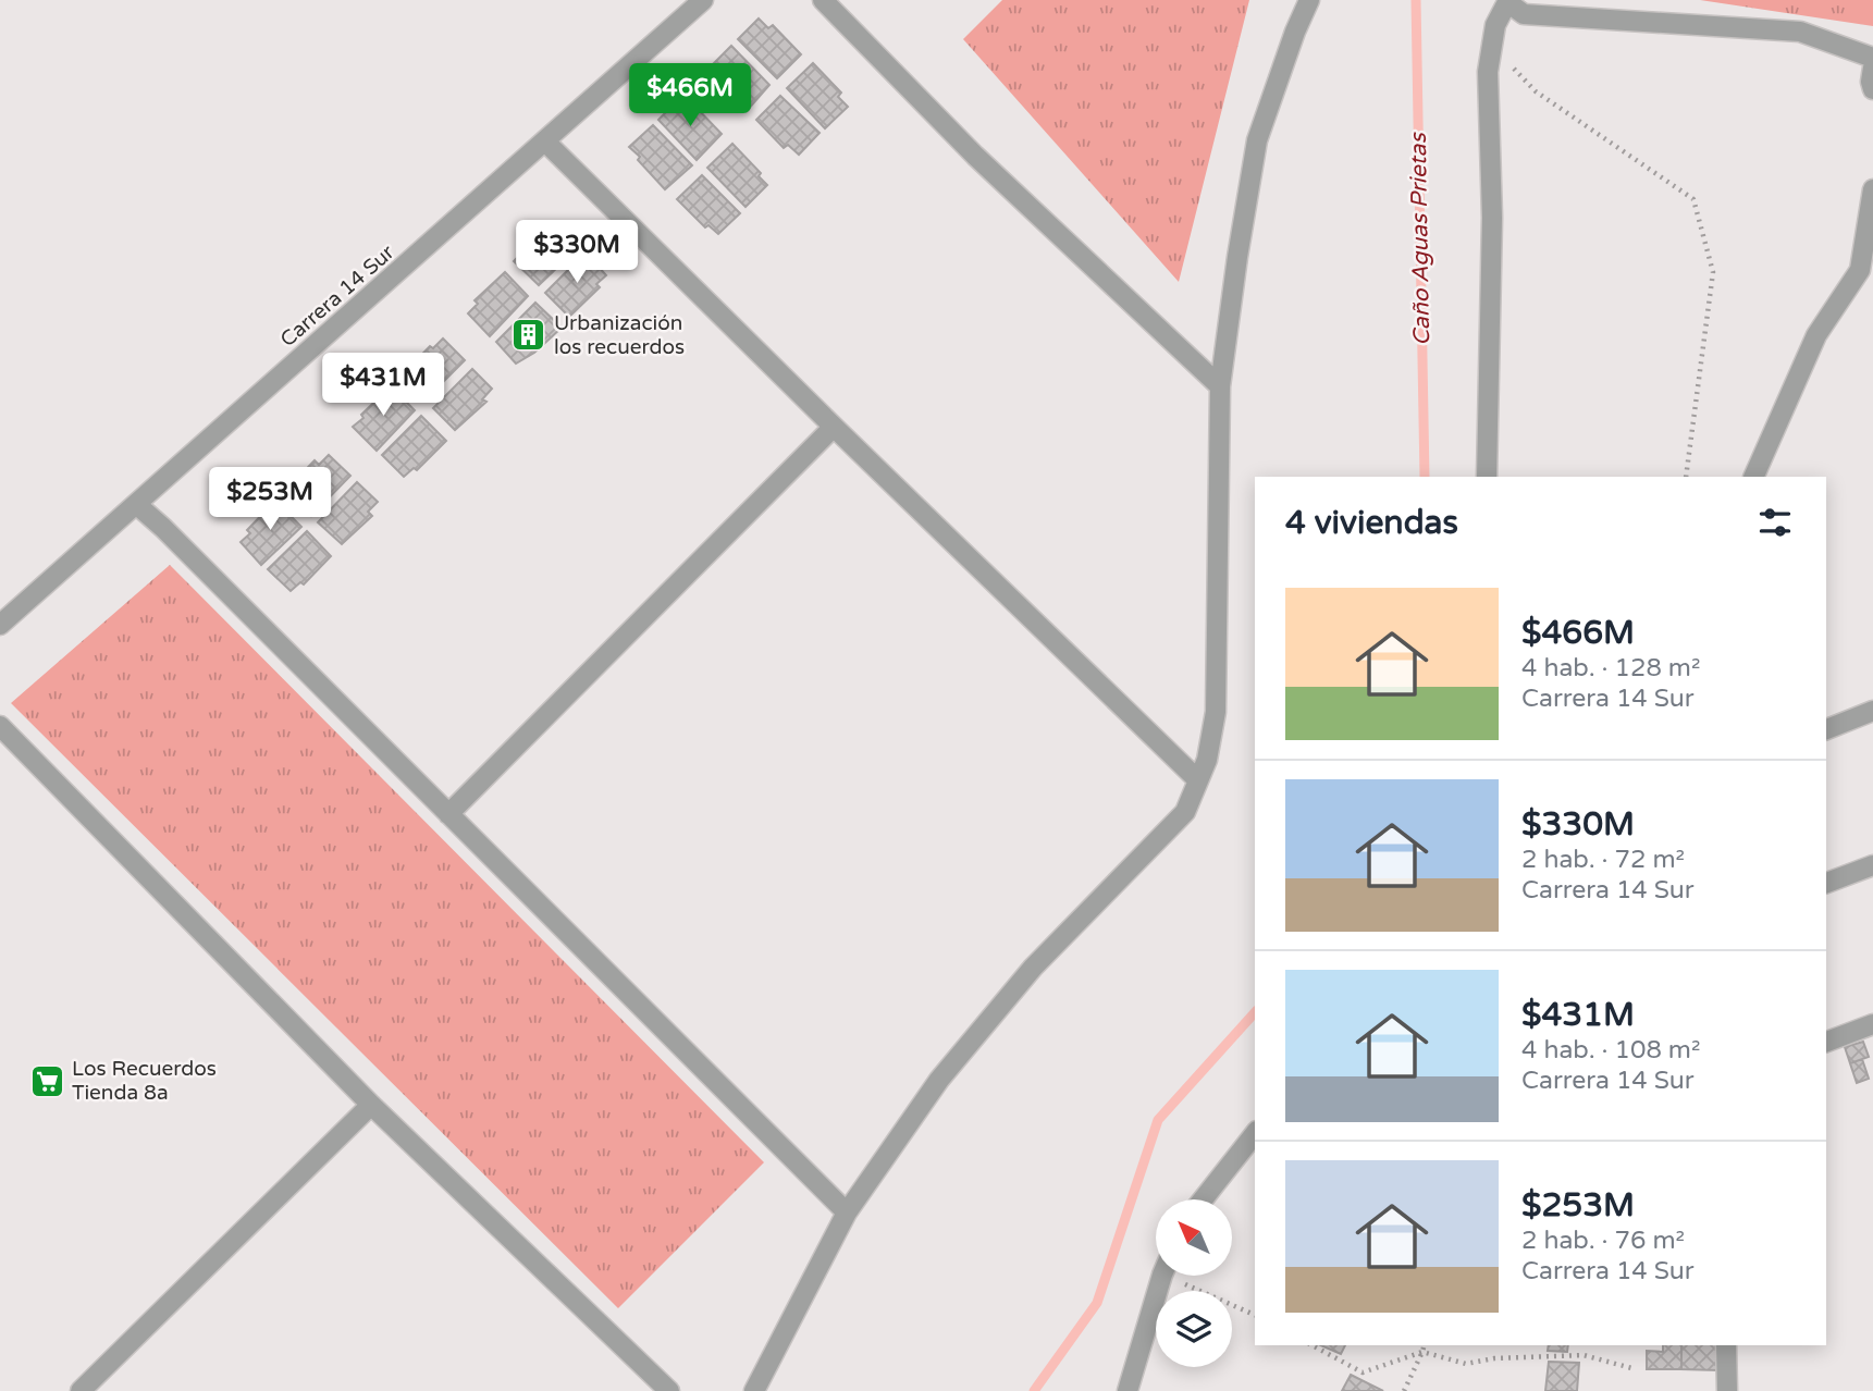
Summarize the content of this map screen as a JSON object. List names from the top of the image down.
{
  "streets": {
    "street": ["Carrera 14 Sur"]
  },
  "water": ["Caño Aguas Prietas"],
  "places": {
    "building": ["Urbanización los recuerdos"],
    "supermarket": ["Los Recuerdos Tienda 8a"]
  },
  "north": "top left",
  "page": {
    "price": [
      "$466M",
      "$330M",
      "$431M",
      "$253M"
    ],
    "heading": "4 viviendas",
    "list": [
      {
        "name": "$466M",
        "note": "4 hab. · 128 m² · Carrera 14 Sur"
      },
      {
        "name": "$330M",
        "note": "2 hab. · 72 m² · Carrera 14 Sur"
      },
      {
        "name": "$431M",
        "note": "4 hab. · 108 m² · Carrera 14 Sur"
      },
      {
        "name": "$253M",
        "note": "2 hab. · 76 m² · Carrera 14 Sur"
      }
    ]
  }
}
